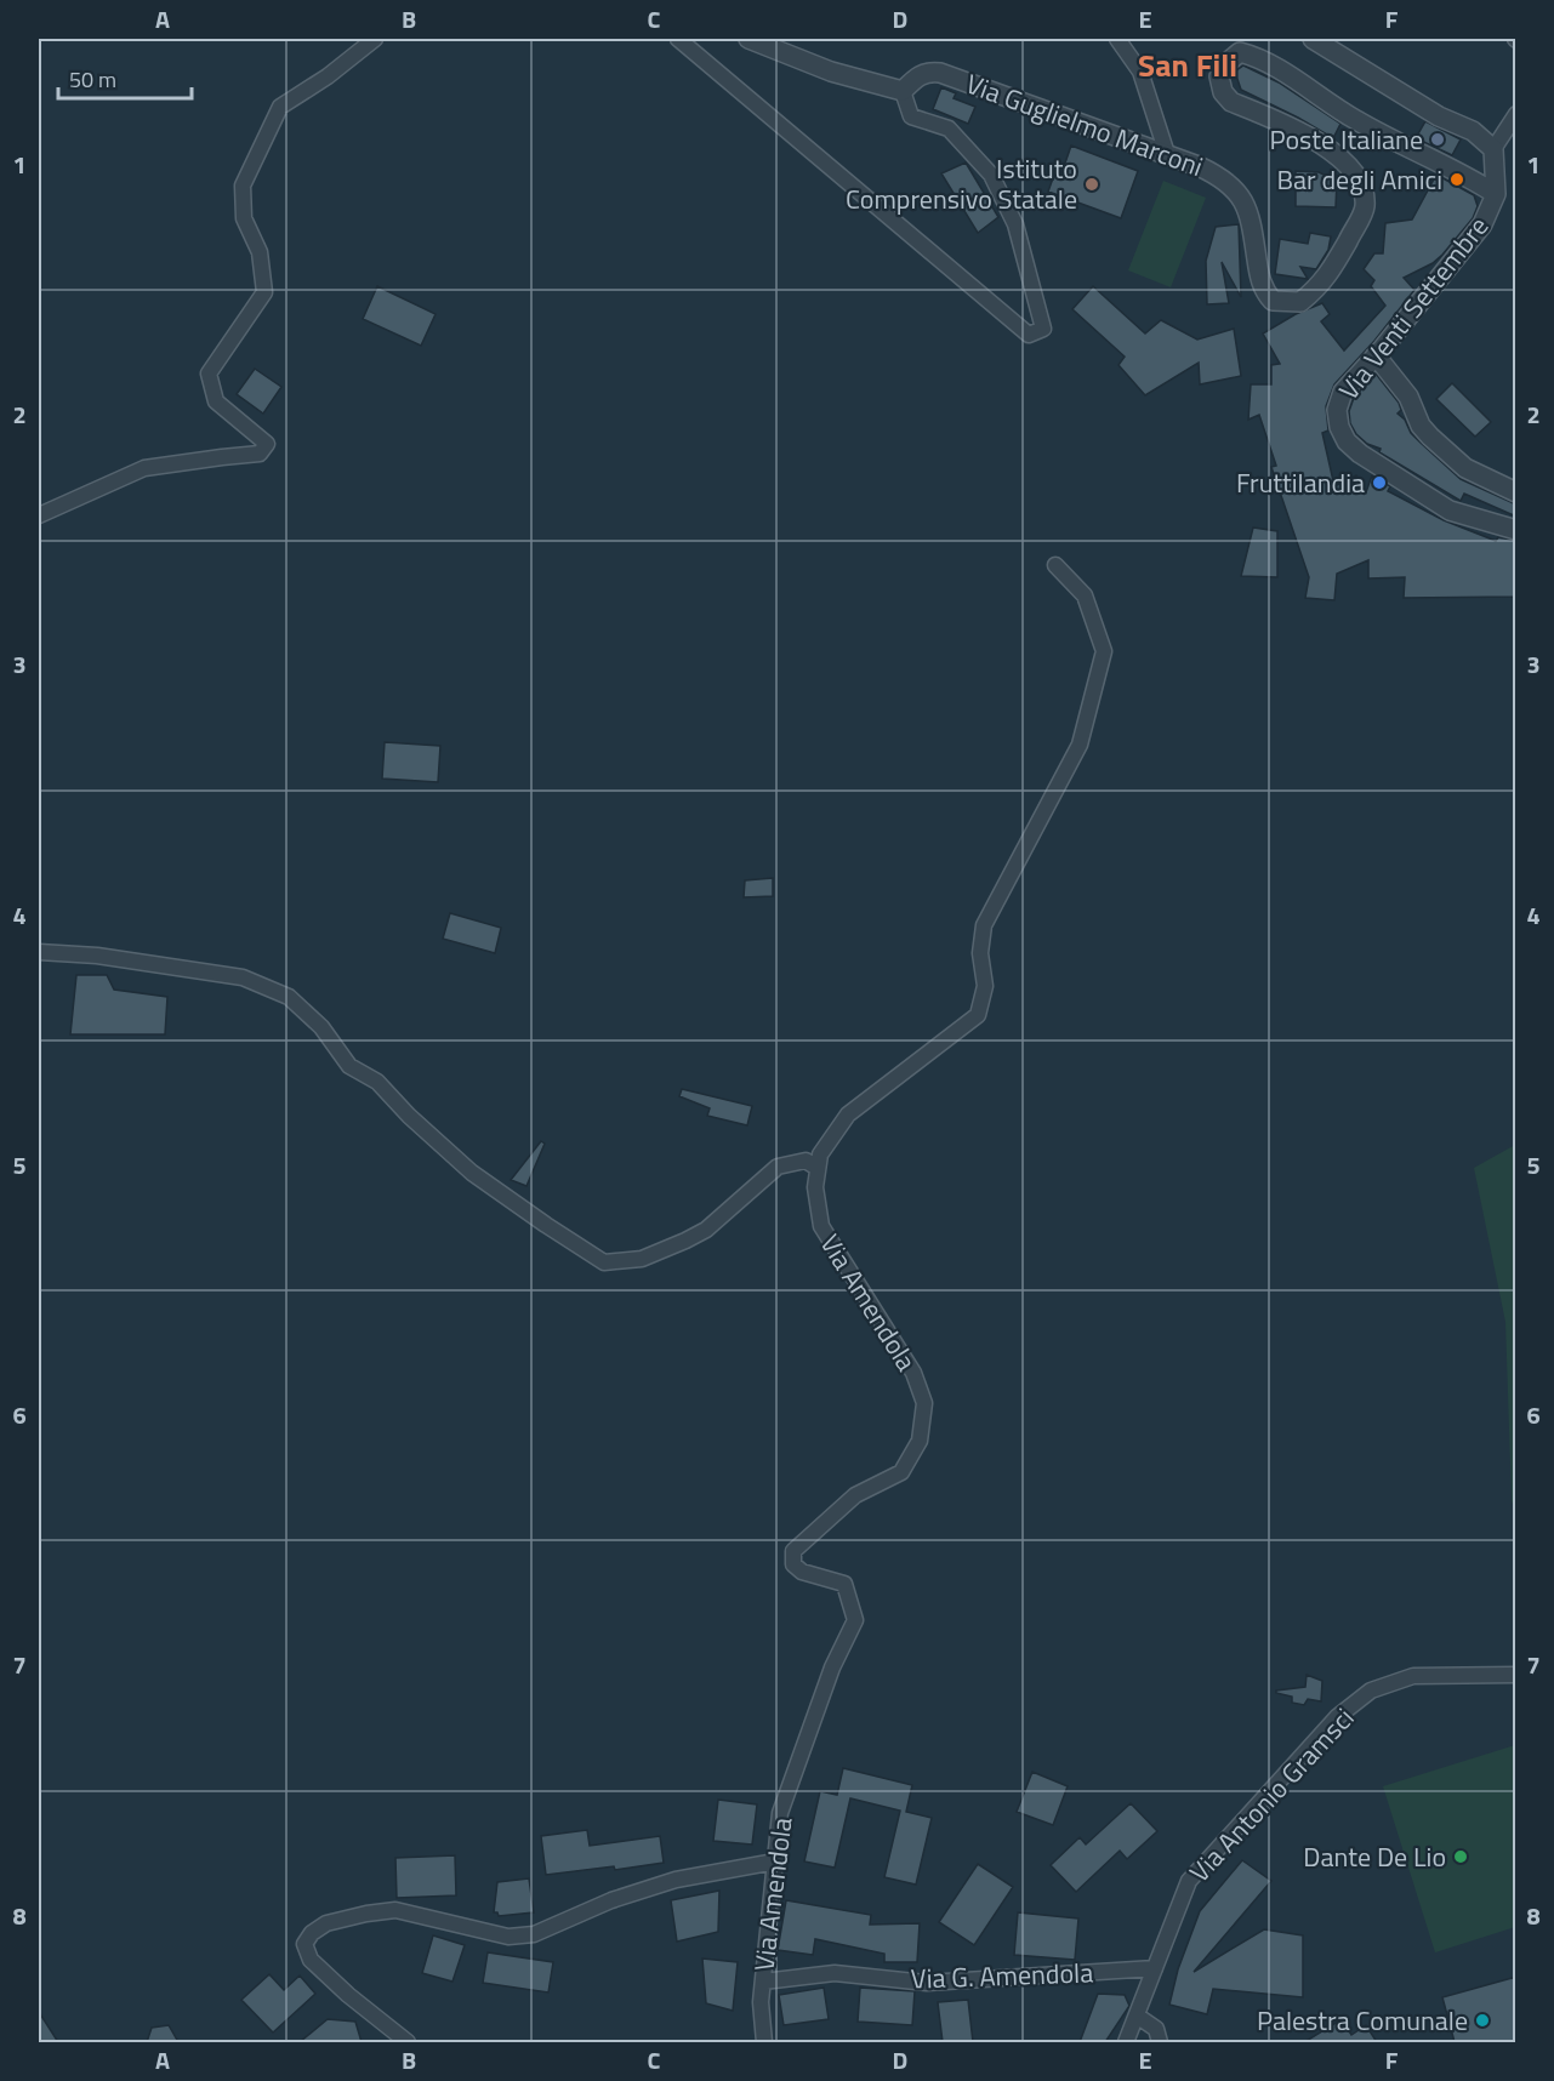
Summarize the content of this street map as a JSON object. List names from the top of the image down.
{
  "streets": {
    "street": [
      "Via Guglielmo Marconi",
      "Via Venti Settembre",
      "Via Amendola",
      "Via Antonio Gramsci",
      "Via G. Amendola"
    ]
  },
  "crossings": [
    ["Via Guglielmo Marconi", "Via Venti Settembre"],
    ["Via Amendola", "Via G. Amendola"],
    ["Via Antonio Gramsci", "Via G. Amendola"]
  ],
  "districts": ["San Fili"],
  "places": [
    "Poste Italiane",
    "Bar degli Amici",
    "Istituto Comprensivo Statale",
    "Fruttilandia",
    "Dante De Lio",
    "Palestra Comunale"
  ],
  "scale_bar": "50 m",
  "grid": {
    "columns": [
      "A",
      "B",
      "C",
      "D",
      "E",
      "F"
    ],
    "rows": [
      "1",
      "2",
      "3",
      "4",
      "5",
      "6",
      "7",
      "8"
    ]
  }
}
